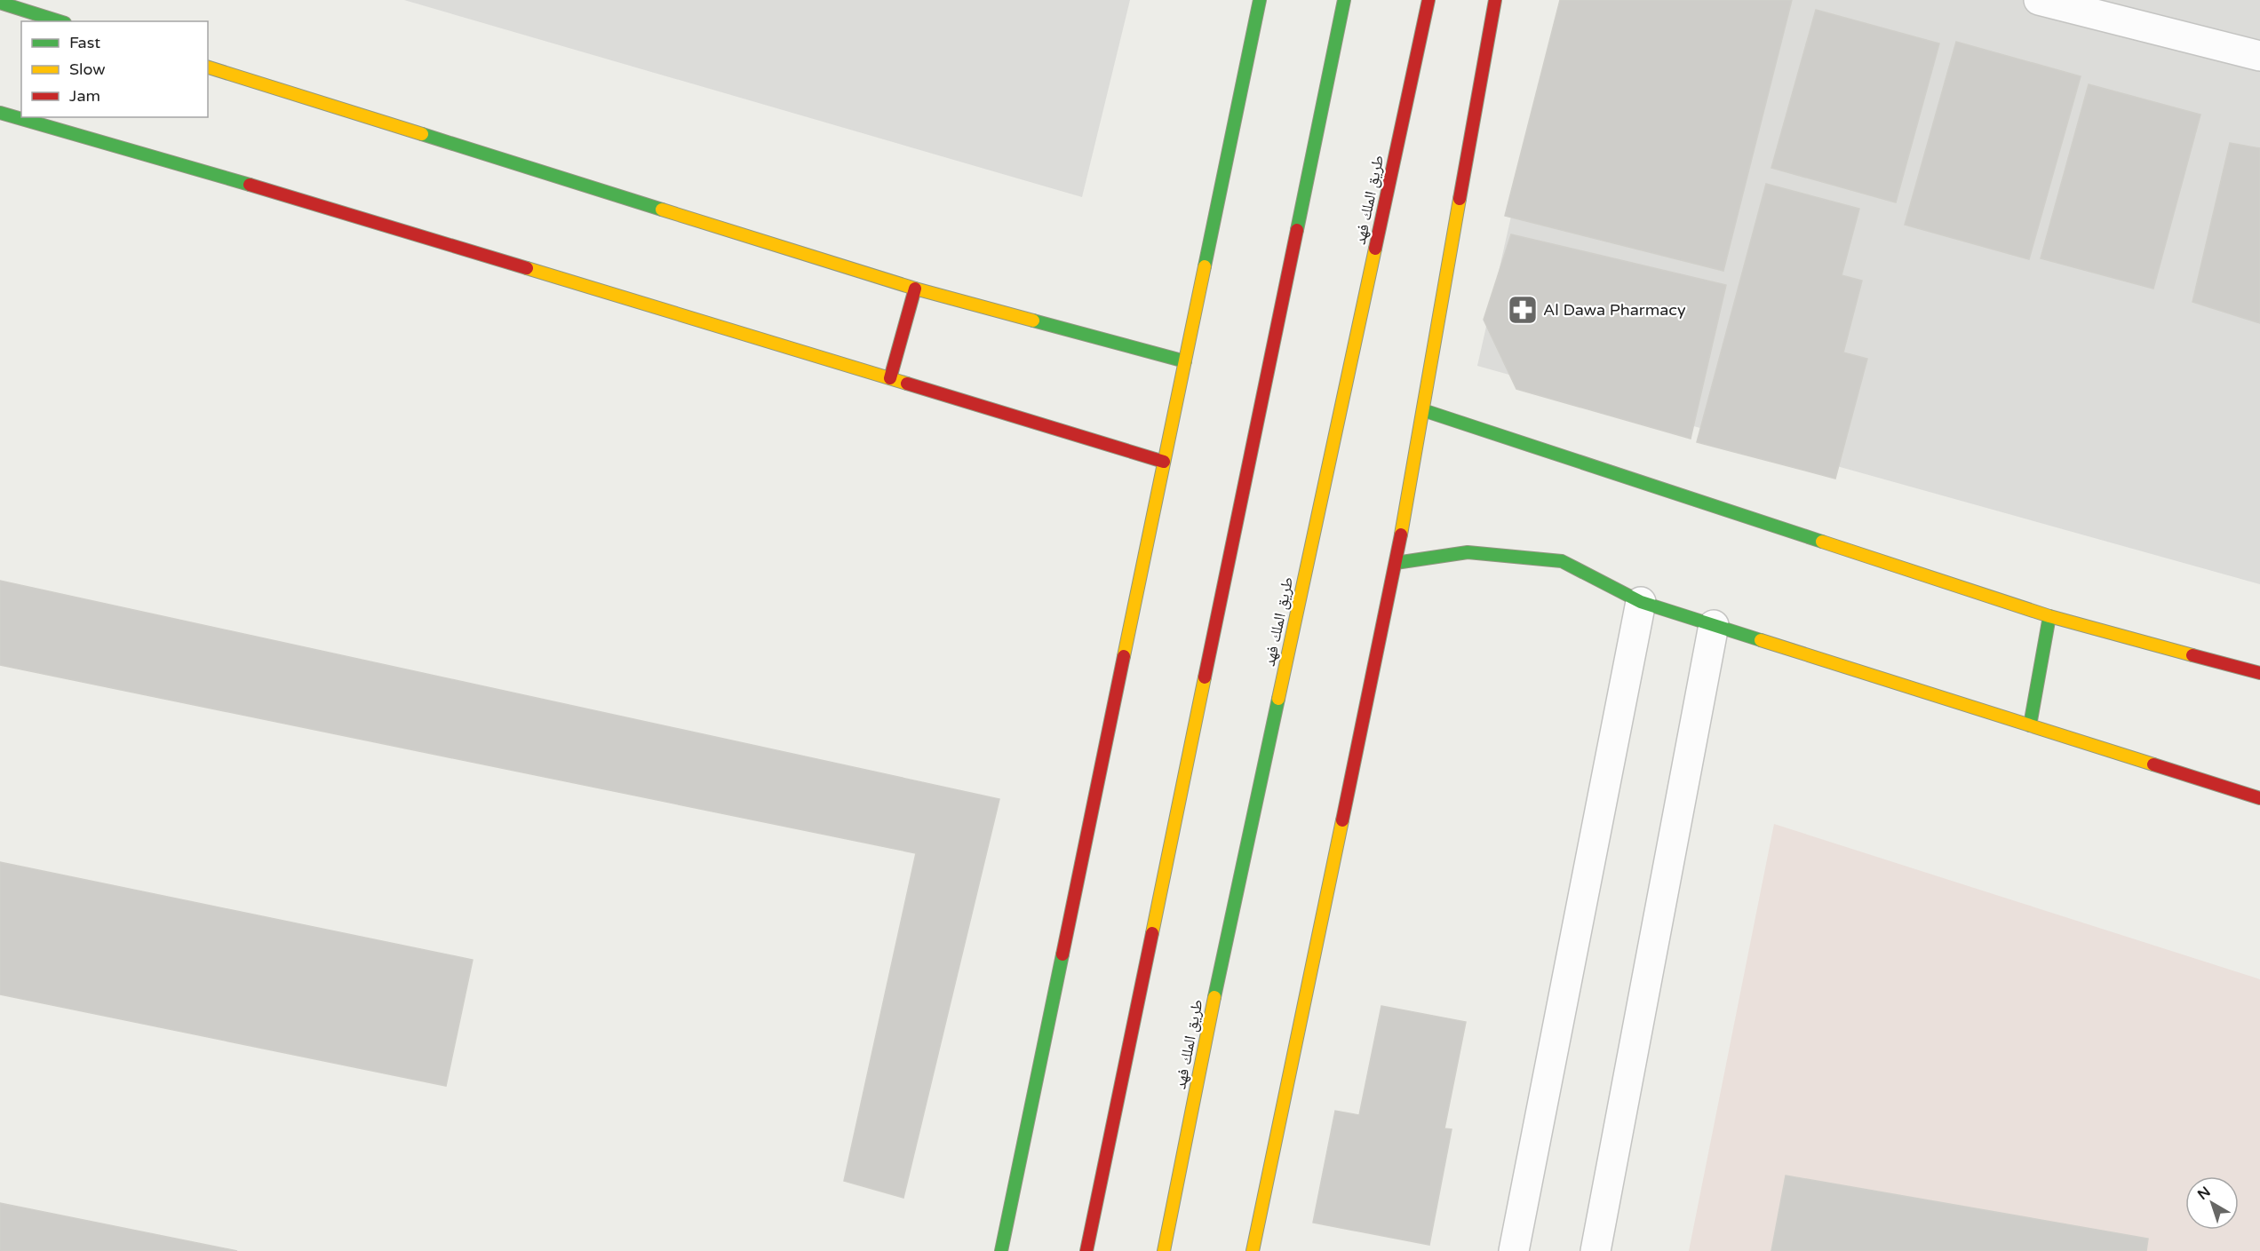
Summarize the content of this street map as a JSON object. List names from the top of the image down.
{
  "streets": {
    "main road": ["طريق الملك فهد"]
  },
  "places": {
    "pharmacy": ["Al Dawa Pharmacy"]
  },
  "legend": ["Fast", "Slow", "Jam"],
  "north": "top left"
}
